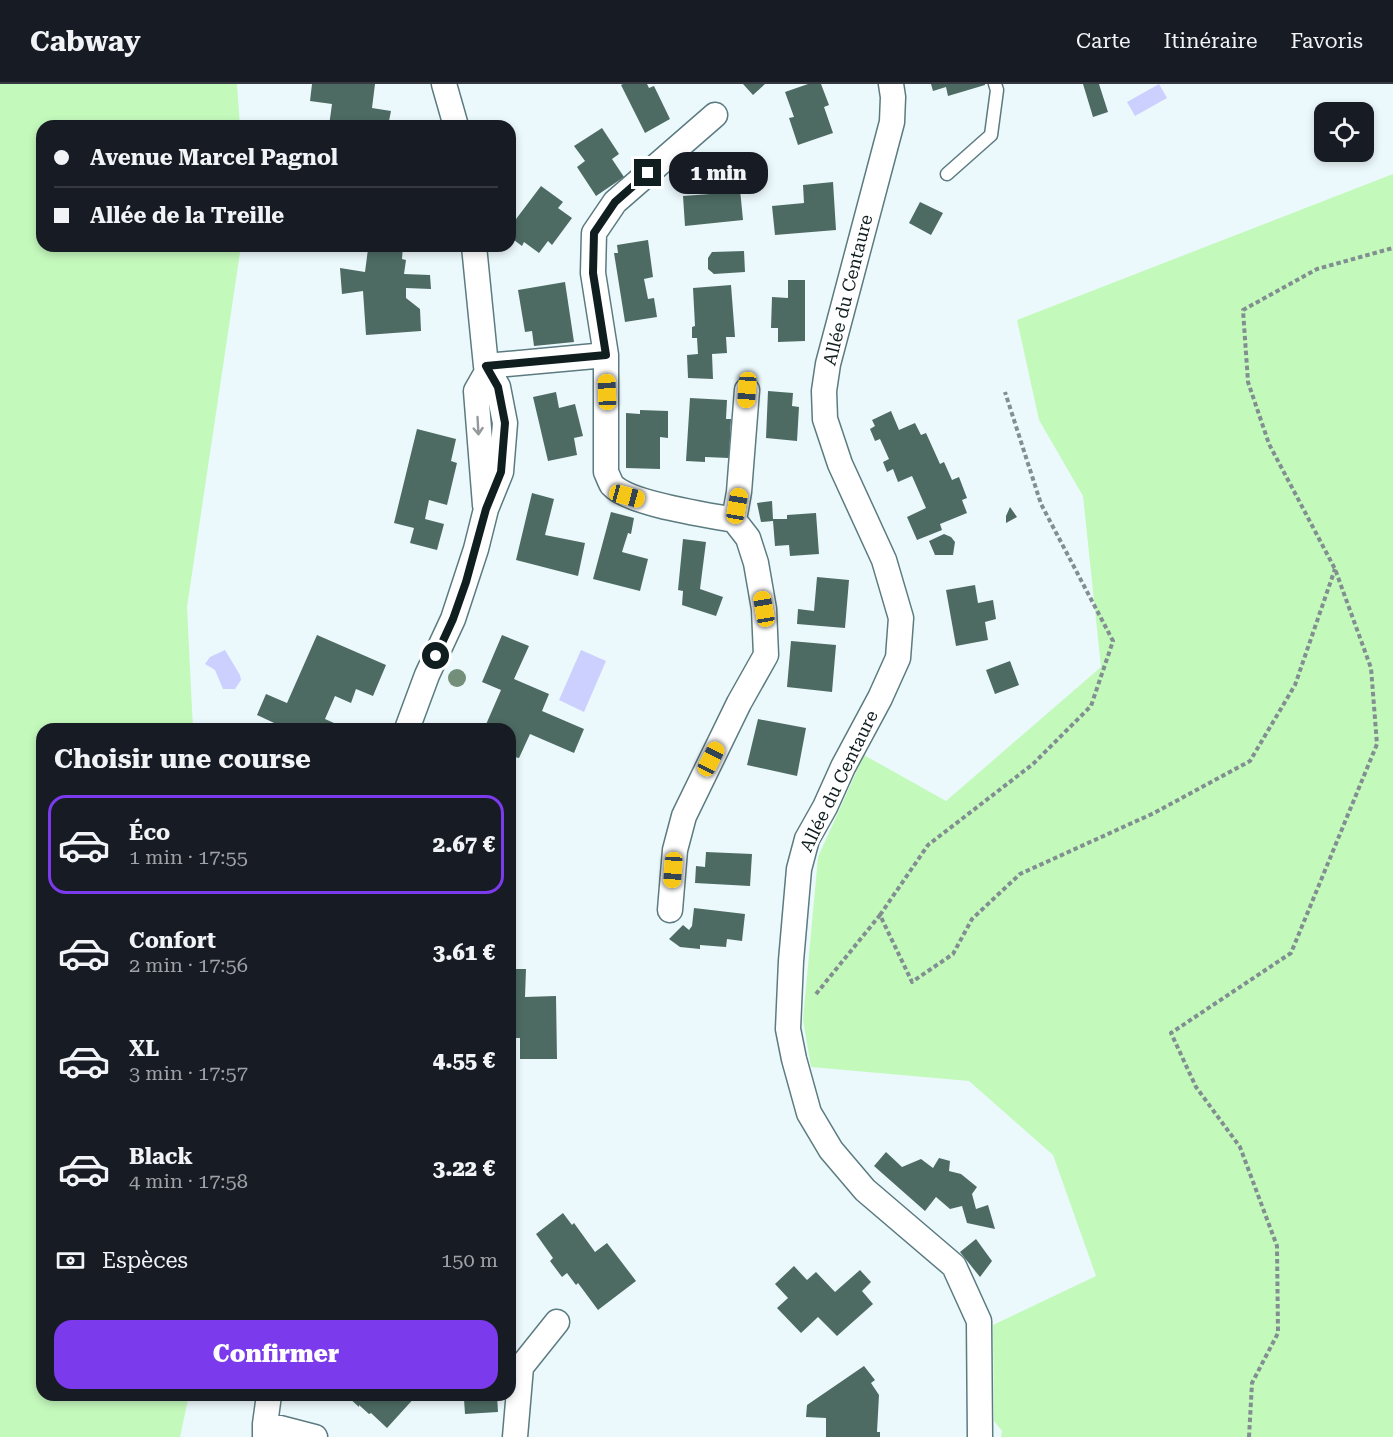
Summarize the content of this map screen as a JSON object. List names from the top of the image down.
{
  "streets": {
    "street": ["Allée du Centaure"]
  },
  "page": {
    "header": "Cabway",
    "nav": ["Carte", "Itinéraire", "Favoris"],
    "banner": ["Avenue Marcel Pagnol", "Allée de la Treille"],
    "bubble": "1 min",
    "heading": "Choisir une course",
    "list": [
      {
        "name": "Éco",
        "note": "1 min · 17:55",
        "value": "2.67 €"
      },
      {
        "name": "Confort",
        "note": "2 min · 17:56",
        "value": "3.61 €"
      },
      {
        "name": "XL",
        "note": "3 min · 17:57",
        "value": "4.55 €"
      },
      {
        "name": "Black",
        "note": "4 min · 17:58",
        "value": "3.22 €"
      }
    ],
    "pay": ["Espèces", "150 m"],
    "buttons": "Confirmer"
  }
}
